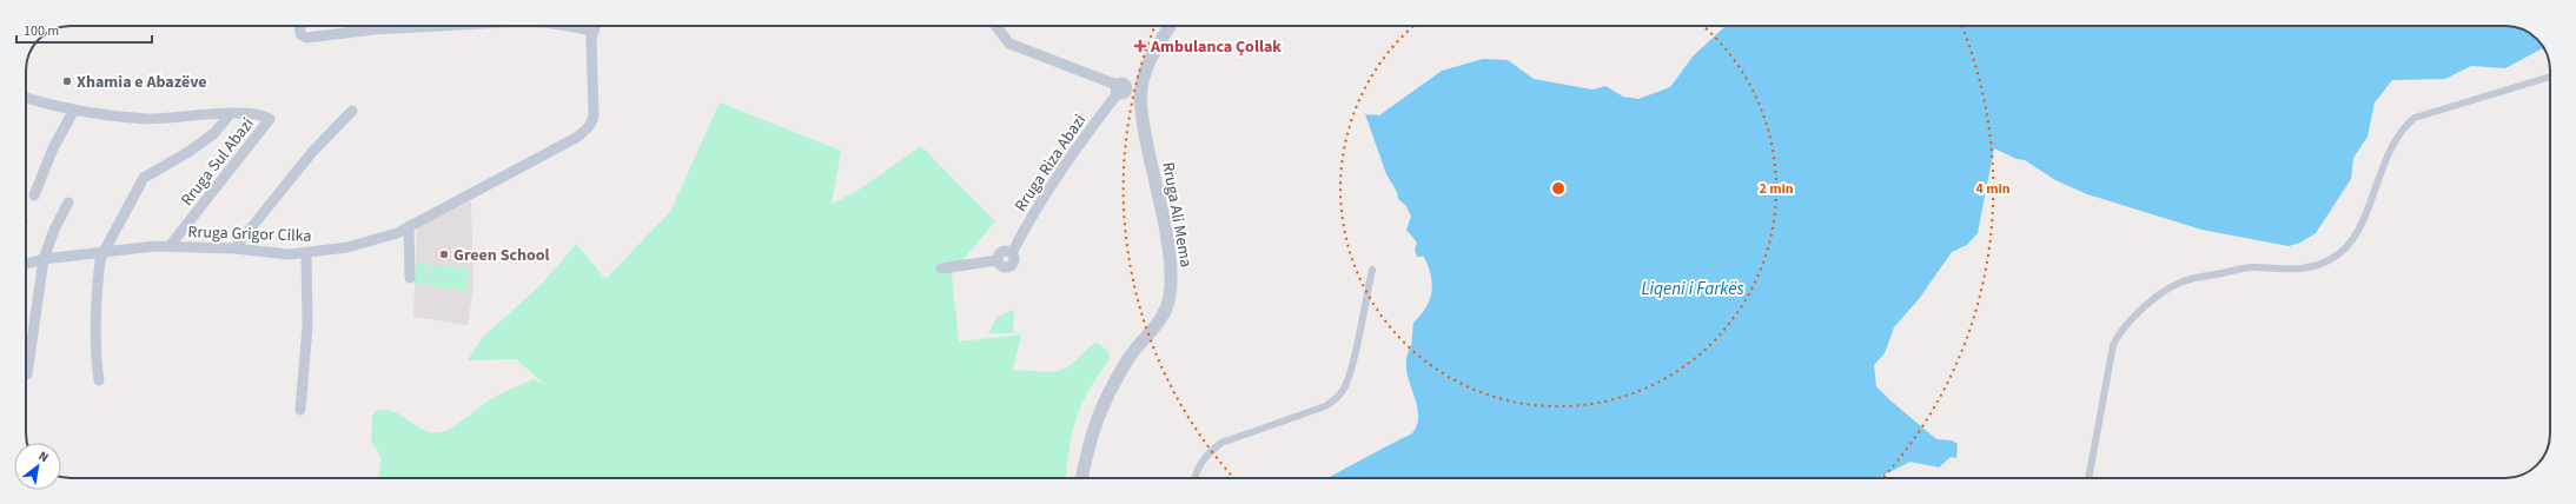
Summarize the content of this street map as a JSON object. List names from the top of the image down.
{
  "streets": {
    "street": [
      "Rruga Sul Abazi",
      "Rruga Riza Abazi",
      "Rruga Ali Mema",
      "Rruga Grigor Cilka"
    ]
  },
  "crossings": [
    ["Rruga Sul Abazi", "Rruga Grigor Cilka"]
  ],
  "water": ["Liqeni i Farkës"],
  "places": {
    "health": ["Ambulanca Çollak"],
    "other": ["Xhamia e Abazëve", "Green School"]
  },
  "scale_bar": "100 m",
  "north": "top right",
  "rings": ["2 min", "4 min"]
}
